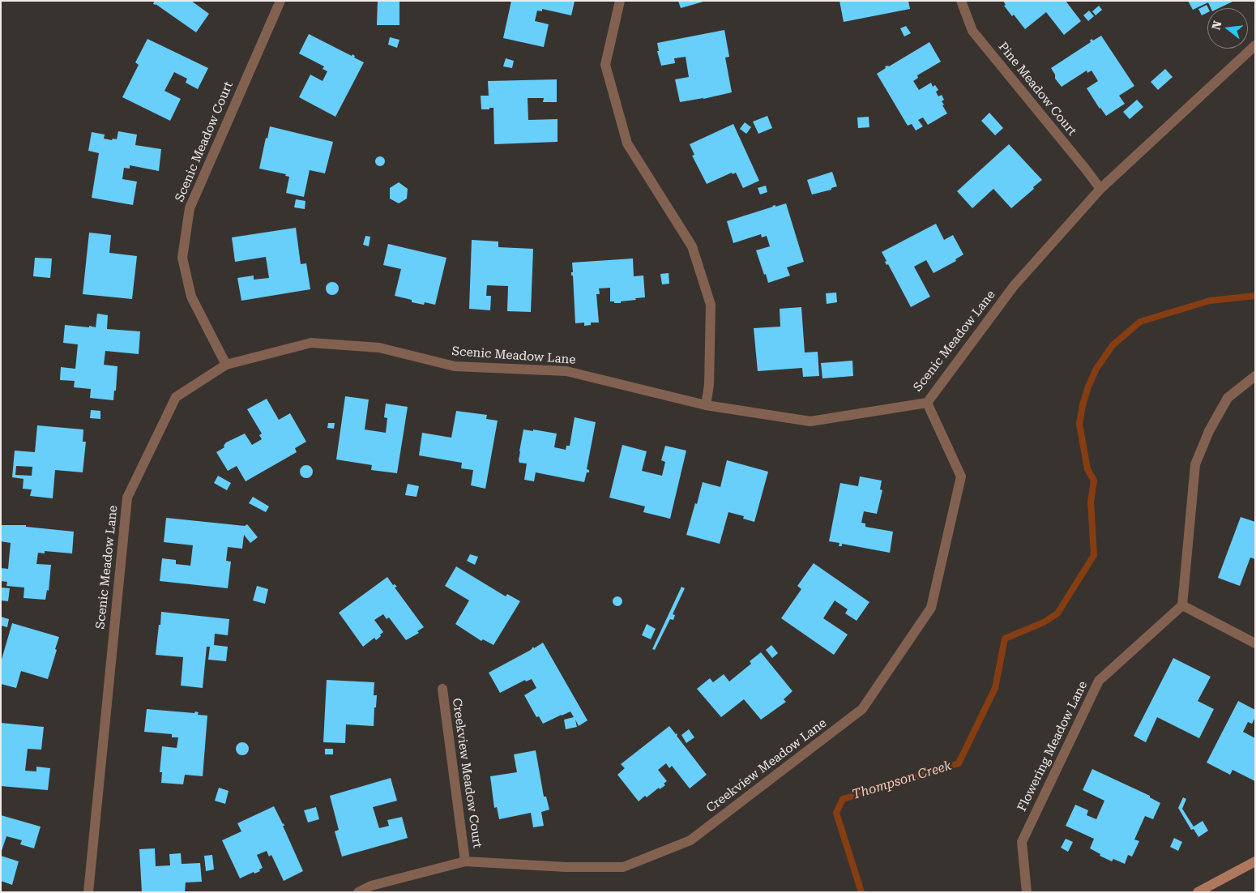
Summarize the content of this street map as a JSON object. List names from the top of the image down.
{
  "streets": {
    "street": [
      "Pine Meadow Court",
      "Scenic Meadow Court",
      "Scenic Meadow Lane",
      "Flowering Meadow Lane",
      "Creekview Meadow Lane",
      "Creekview Meadow Court"
    ]
  },
  "crossings": [
    ["Pine Meadow Court", "Scenic Meadow Lane"],
    ["Scenic Meadow Court", "Scenic Meadow Lane"],
    ["Scenic Meadow Lane", "Creekview Meadow Lane"],
    ["Creekview Meadow Lane", "Creekview Meadow Court"]
  ],
  "water": ["Thompson Creek"],
  "north": "left"
}
